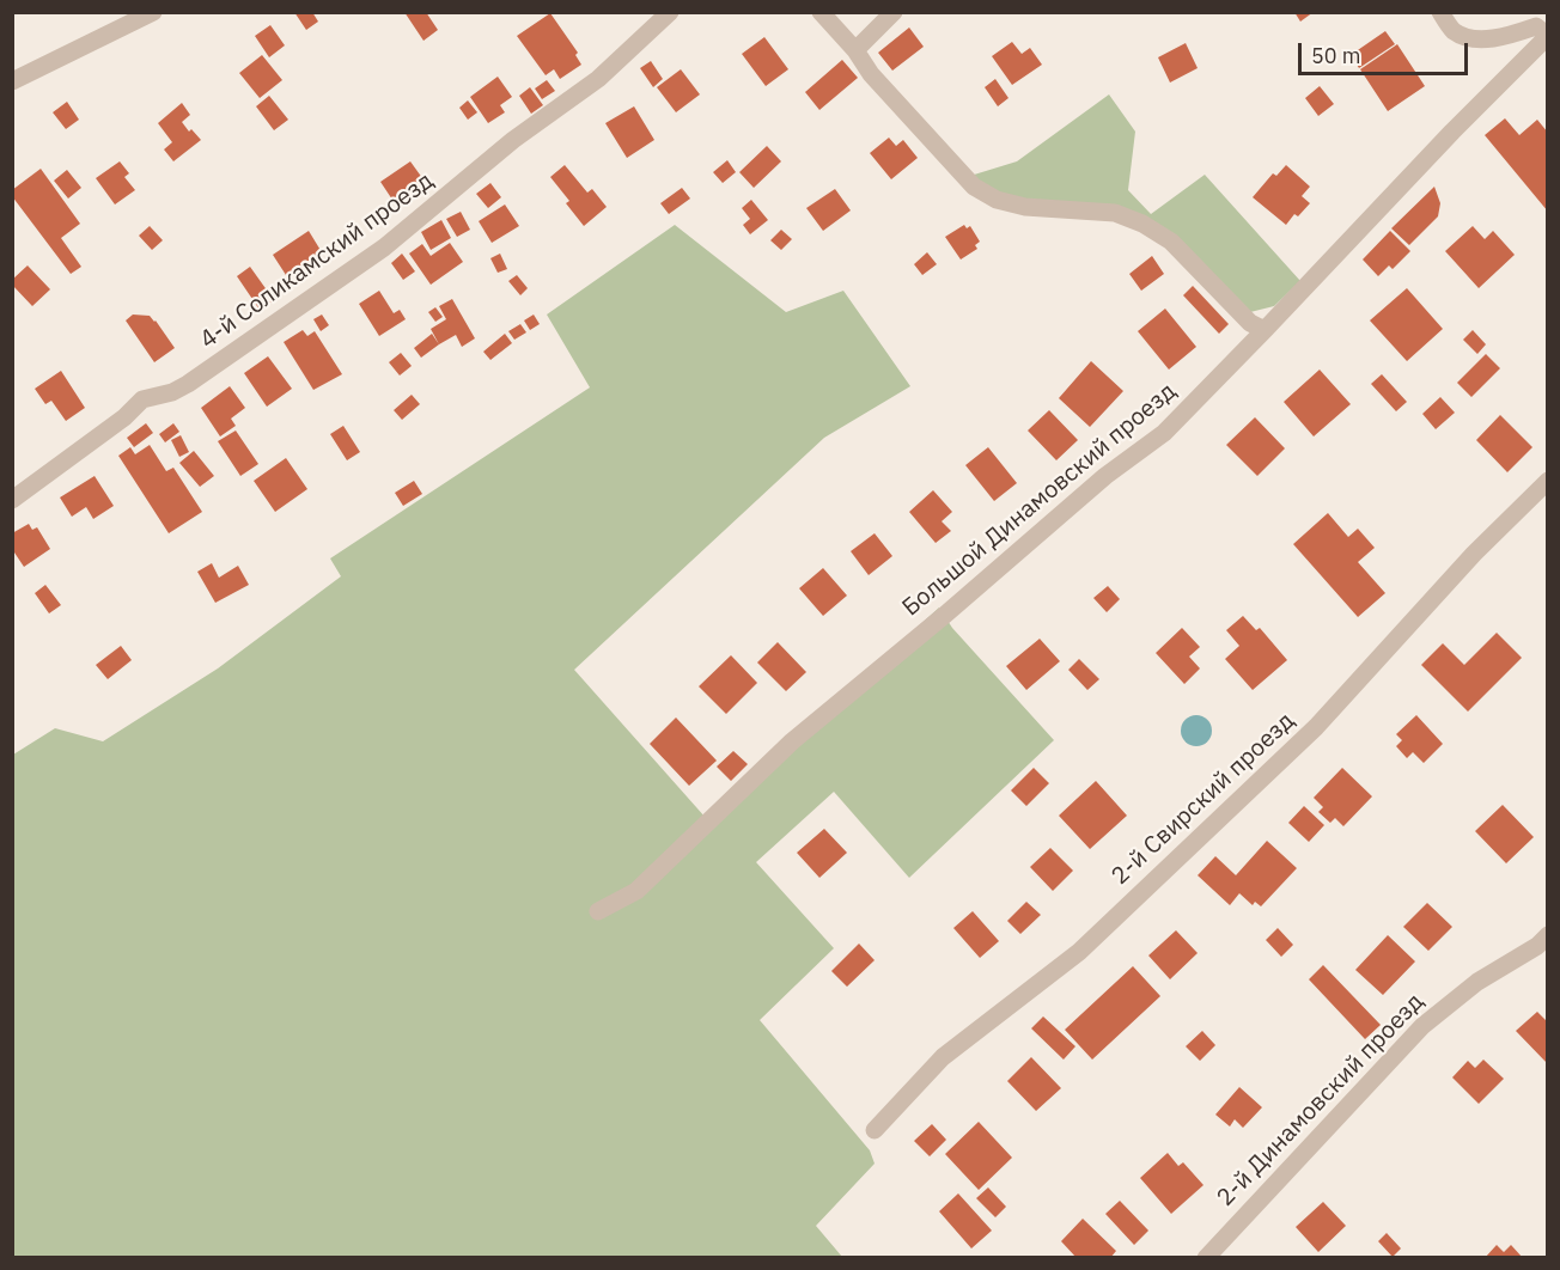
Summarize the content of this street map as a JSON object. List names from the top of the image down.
{
  "streets": {
    "street": [
      "4-й Соликамский проезд",
      "Большой Динамовский проезд",
      "2-й Свирский проезд",
      "2-й Динамовский проезд"
    ]
  },
  "scale_bar": "50 m"
}
